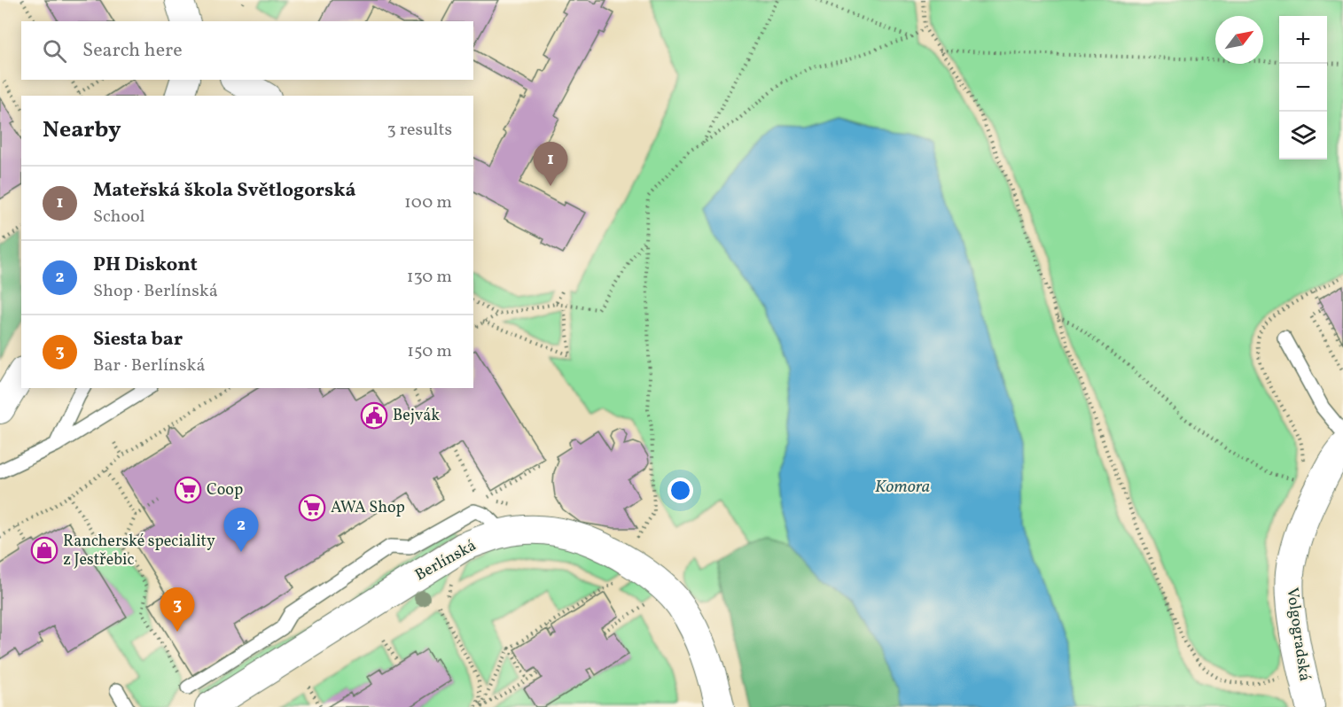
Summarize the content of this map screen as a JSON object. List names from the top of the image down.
{
  "streets": {
    "street": ["Berlínská", "Volgogradská"]
  },
  "water": ["Komora"],
  "places": {
    "public building": ["Bejvák"],
    "supermarket": ["Coop", "AWA Shop"],
    "shop": ["Rancherské speciality z Jestřebic"]
  },
  "north": "top right",
  "page": {
    "map_buttons": ["+", "−"],
    "search": "Search here",
    "heading": ["Nearby", "3 results"],
    "pins": ["1", "2", "3"],
    "list": [
      {
        "mark": "1",
        "name": "Mateřská škola Světlogorská",
        "note": "School",
        "value": "100 m"
      },
      {
        "mark": "2",
        "name": "PH Diskont",
        "note": "Shop · Berlínská",
        "value": "130 m"
      },
      {
        "mark": "3",
        "name": "Siesta bar",
        "note": "Bar · Berlínská",
        "value": "150 m"
      }
    ]
  }
}
